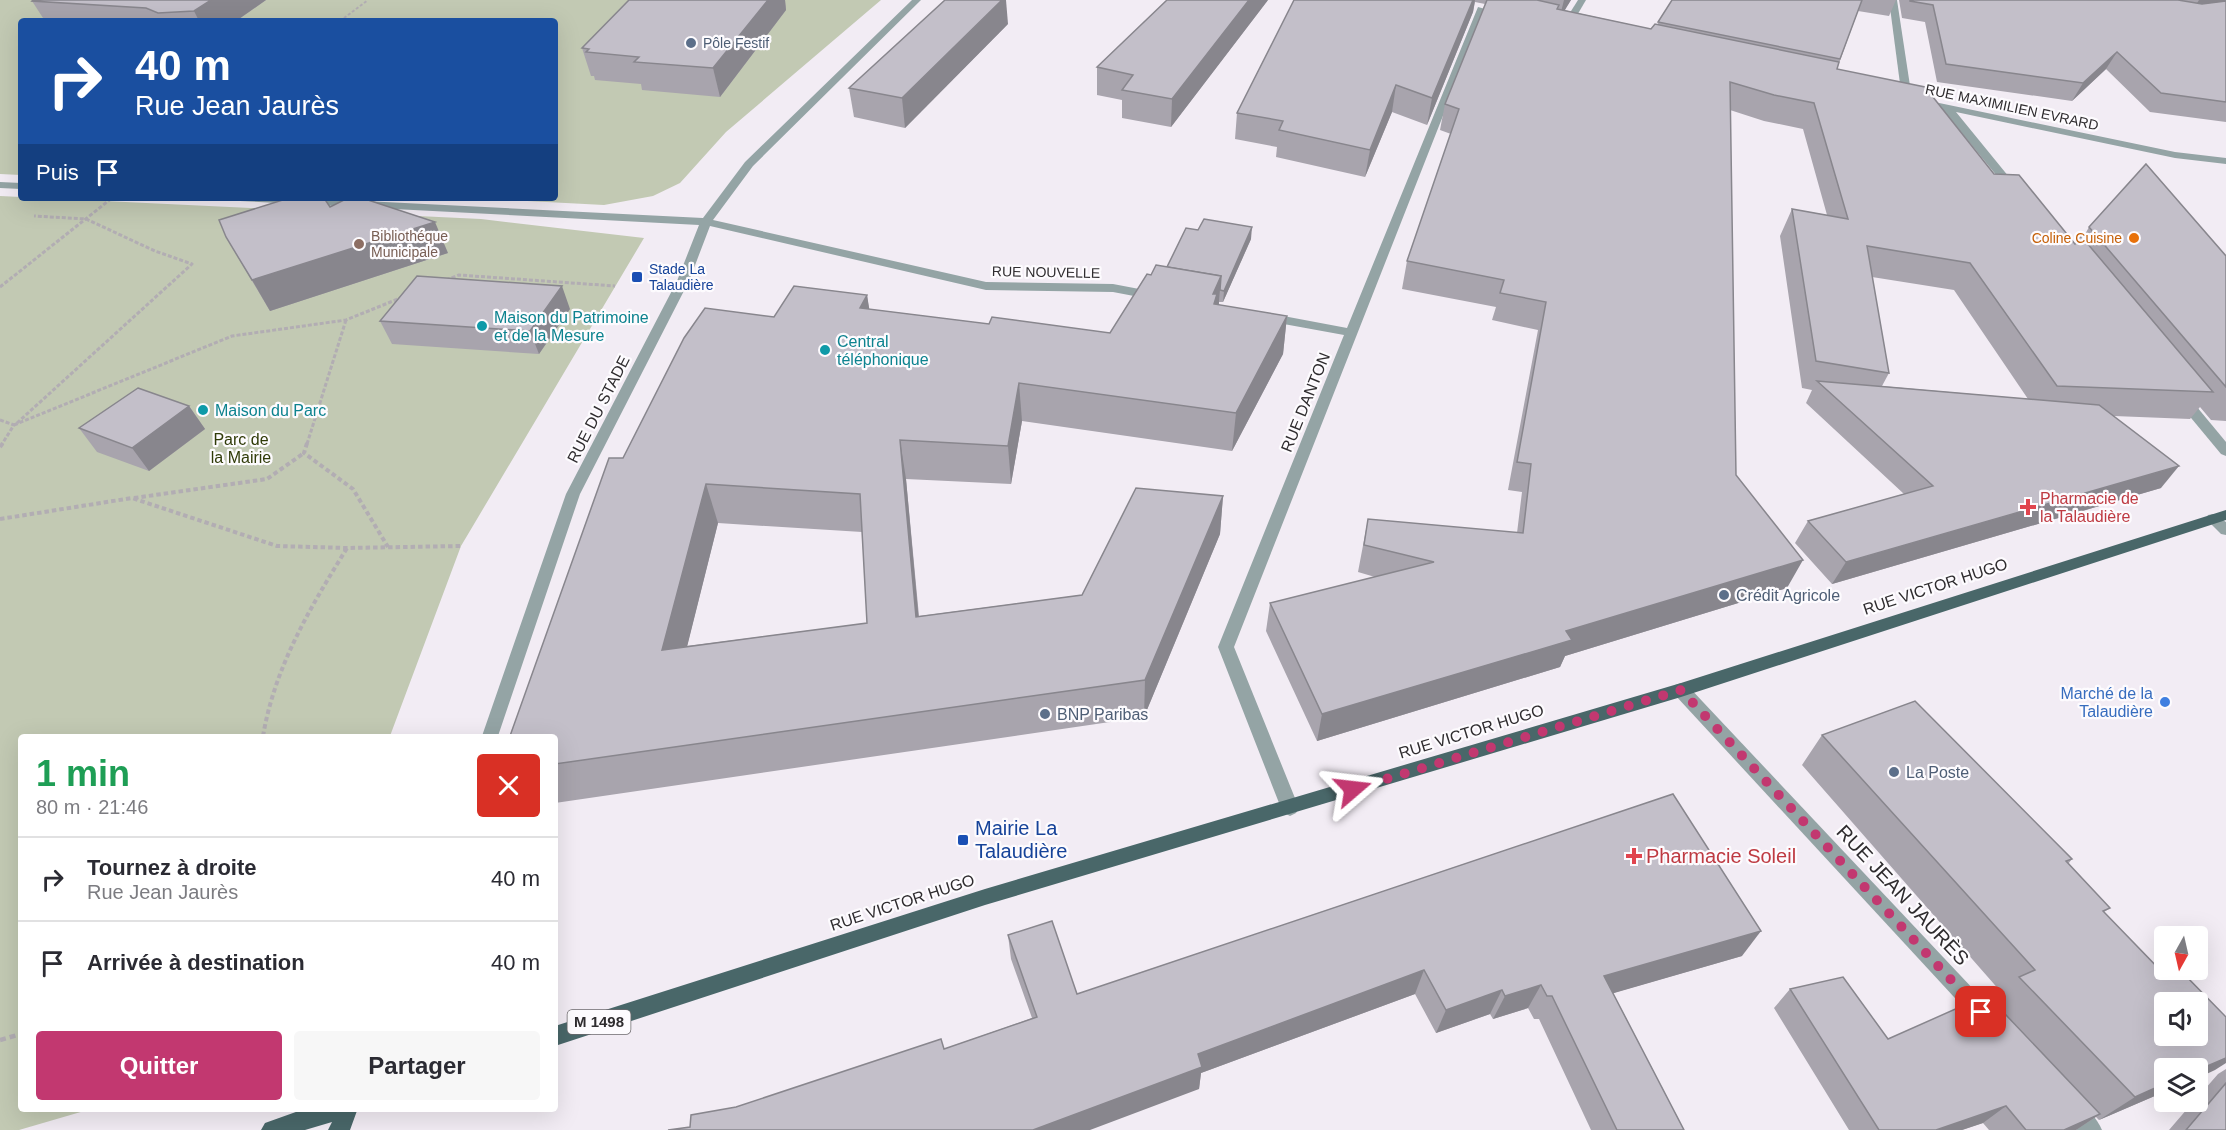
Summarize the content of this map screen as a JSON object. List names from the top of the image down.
{
  "streets": {
    "main road": ["RUE VICTOR HUGO", "M 1498"],
    "street": [
      "RUE MAXIMILIEN EVRARD",
      "RUE NOUVELLE",
      "RUE DANTON",
      "RUE DU STADE",
      "RUE JEAN JAURÈS"
    ]
  },
  "crossings": [
    ["RUE NOUVELLE", "RUE DU STADE"],
    ["RUE DANTON", "RUE VICTOR HUGO"],
    ["RUE VICTOR HUGO", "RUE JEAN JAURÈS"]
  ],
  "parks": ["Parc de la Mairie"],
  "places": {
    "other": [
      "Pôle Festif",
      "Coline Cuisine",
      "Bibliothéque Municipale",
      "Maison du Patrimoine et de la Mesure",
      "Central téléphonique",
      "Maison du Parc",
      "Crédit Agricole",
      "Marché de la Talaudière",
      "BNP Paribas",
      "La Poste"
    ],
    "transit": ["Stade La Talaudière", "Mairie La Talaudière"],
    "health": ["Pharmacie de la Talaudière", "Pharmacie Soleil"]
  },
  "north": "bottom",
  "page": {
    "turn": ["40 m", "Rue Jean Jaurès"],
    "then": "Puis",
    "heading": ["1 min", "80 m · 21:46"],
    "list": [
      {
        "name": "Tournez à droite",
        "note": "Rue Jean Jaurès",
        "value": "40 m"
      },
      {
        "name": "Arrivée à destination",
        "value": "40 m"
      }
    ],
    "buttons": ["Quitter", "Partager"]
  }
}
